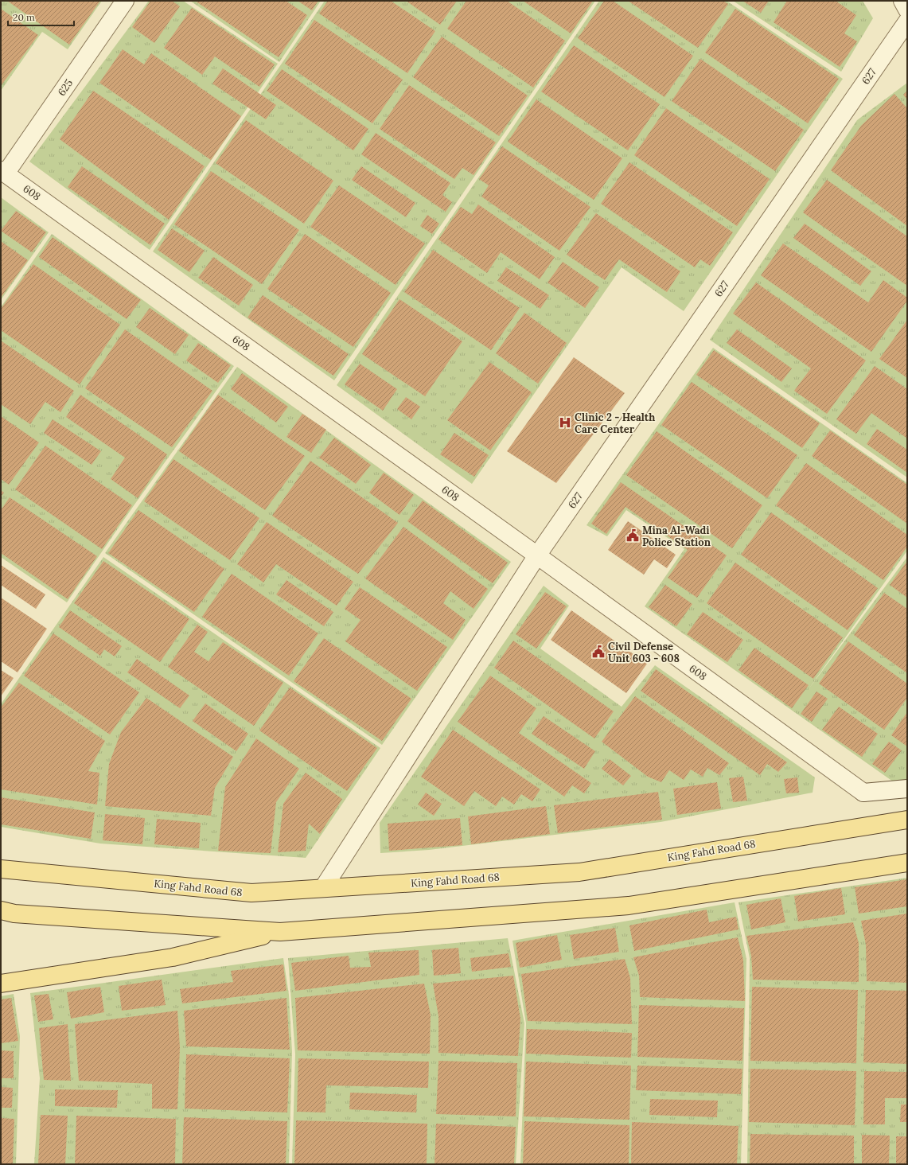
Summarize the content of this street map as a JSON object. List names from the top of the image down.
{
  "streets": {
    "main road": ["King Fahd Road 68"],
    "street": ["627", "625", "608"]
  },
  "crossings": [
    ["627", "608"],
    ["627", "King Fahd Road 68"],
    ["625", "608"]
  ],
  "places": {
    "hospital": ["Clinic 2 - Health Care Center"],
    "public building": ["Mina Al-Wadi Police Station", "Civil Defense Unit 603 - 608"]
  },
  "scale_bar": "20 m"
}
